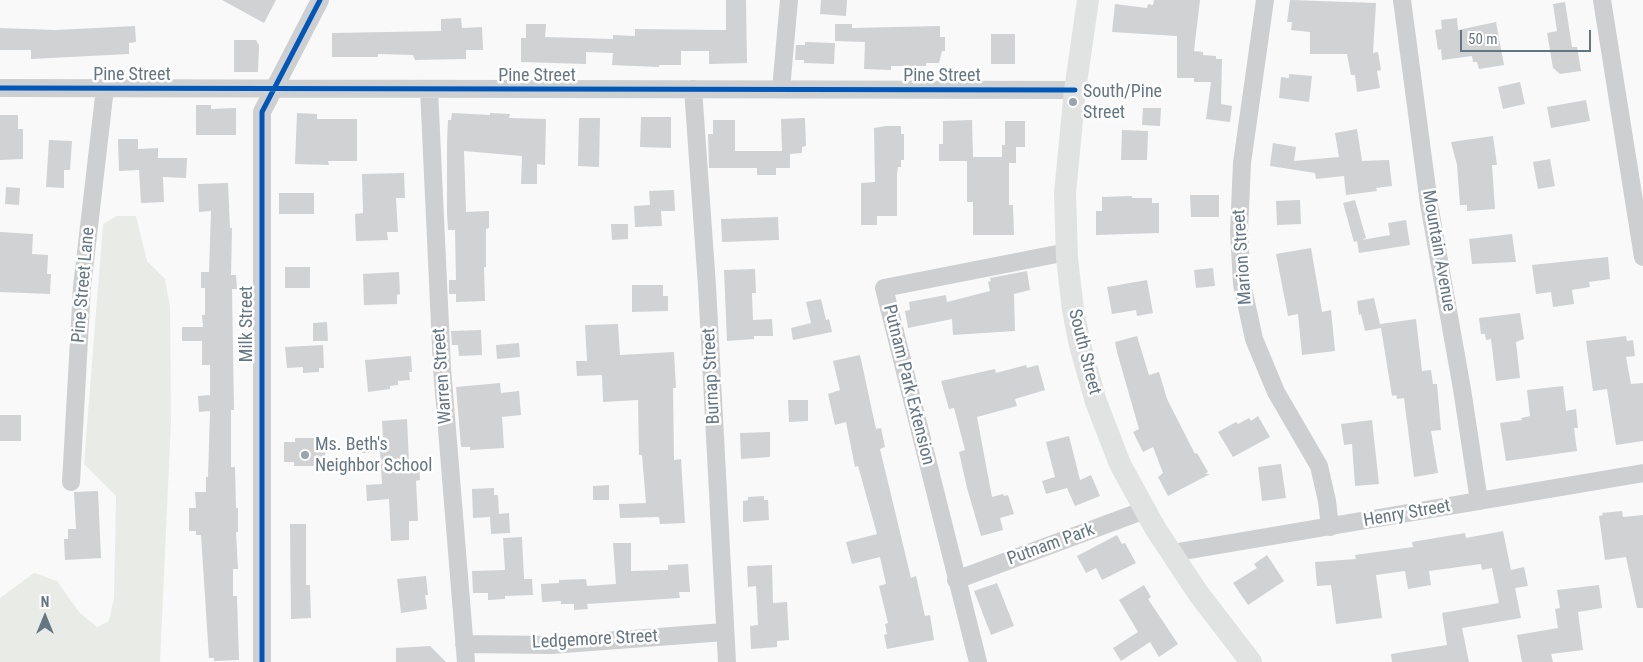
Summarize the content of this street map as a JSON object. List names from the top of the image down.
{
  "streets": {
    "main road": ["South Street"],
    "street": [
      "Pine Street",
      "Mountain Avenue",
      "Marion Street",
      "Pine Street Lane",
      "Milk Street",
      "Warren Street",
      "Burnap Street",
      "Putnam Park Extension",
      "Henry Street",
      "Putnam Park",
      "Ledgemore Street"
    ]
  },
  "crossings": [
    ["Pine Street", "Pine Street Lane"],
    ["Pine Street", "Milk Street"],
    ["Pine Street", "South Street"],
    ["Pine Street", "Warren Street"],
    ["Pine Street", "Burnap Street"],
    ["Mountain Avenue", "Henry Street"],
    ["Marion Street", "Henry Street"],
    ["South Street", "Putnam Park Extension"],
    ["South Street", "Henry Street"],
    ["South Street", "Putnam Park"],
    ["Warren Street", "Ledgemore Street"],
    ["Burnap Street", "Ledgemore Street"],
    ["Putnam Park Extension", "Putnam Park"]
  ],
  "places": ["South/Pine Street", "Ms. Beth's Neighbor School"],
  "scale_bar": "50 m",
  "north": "top"
}
